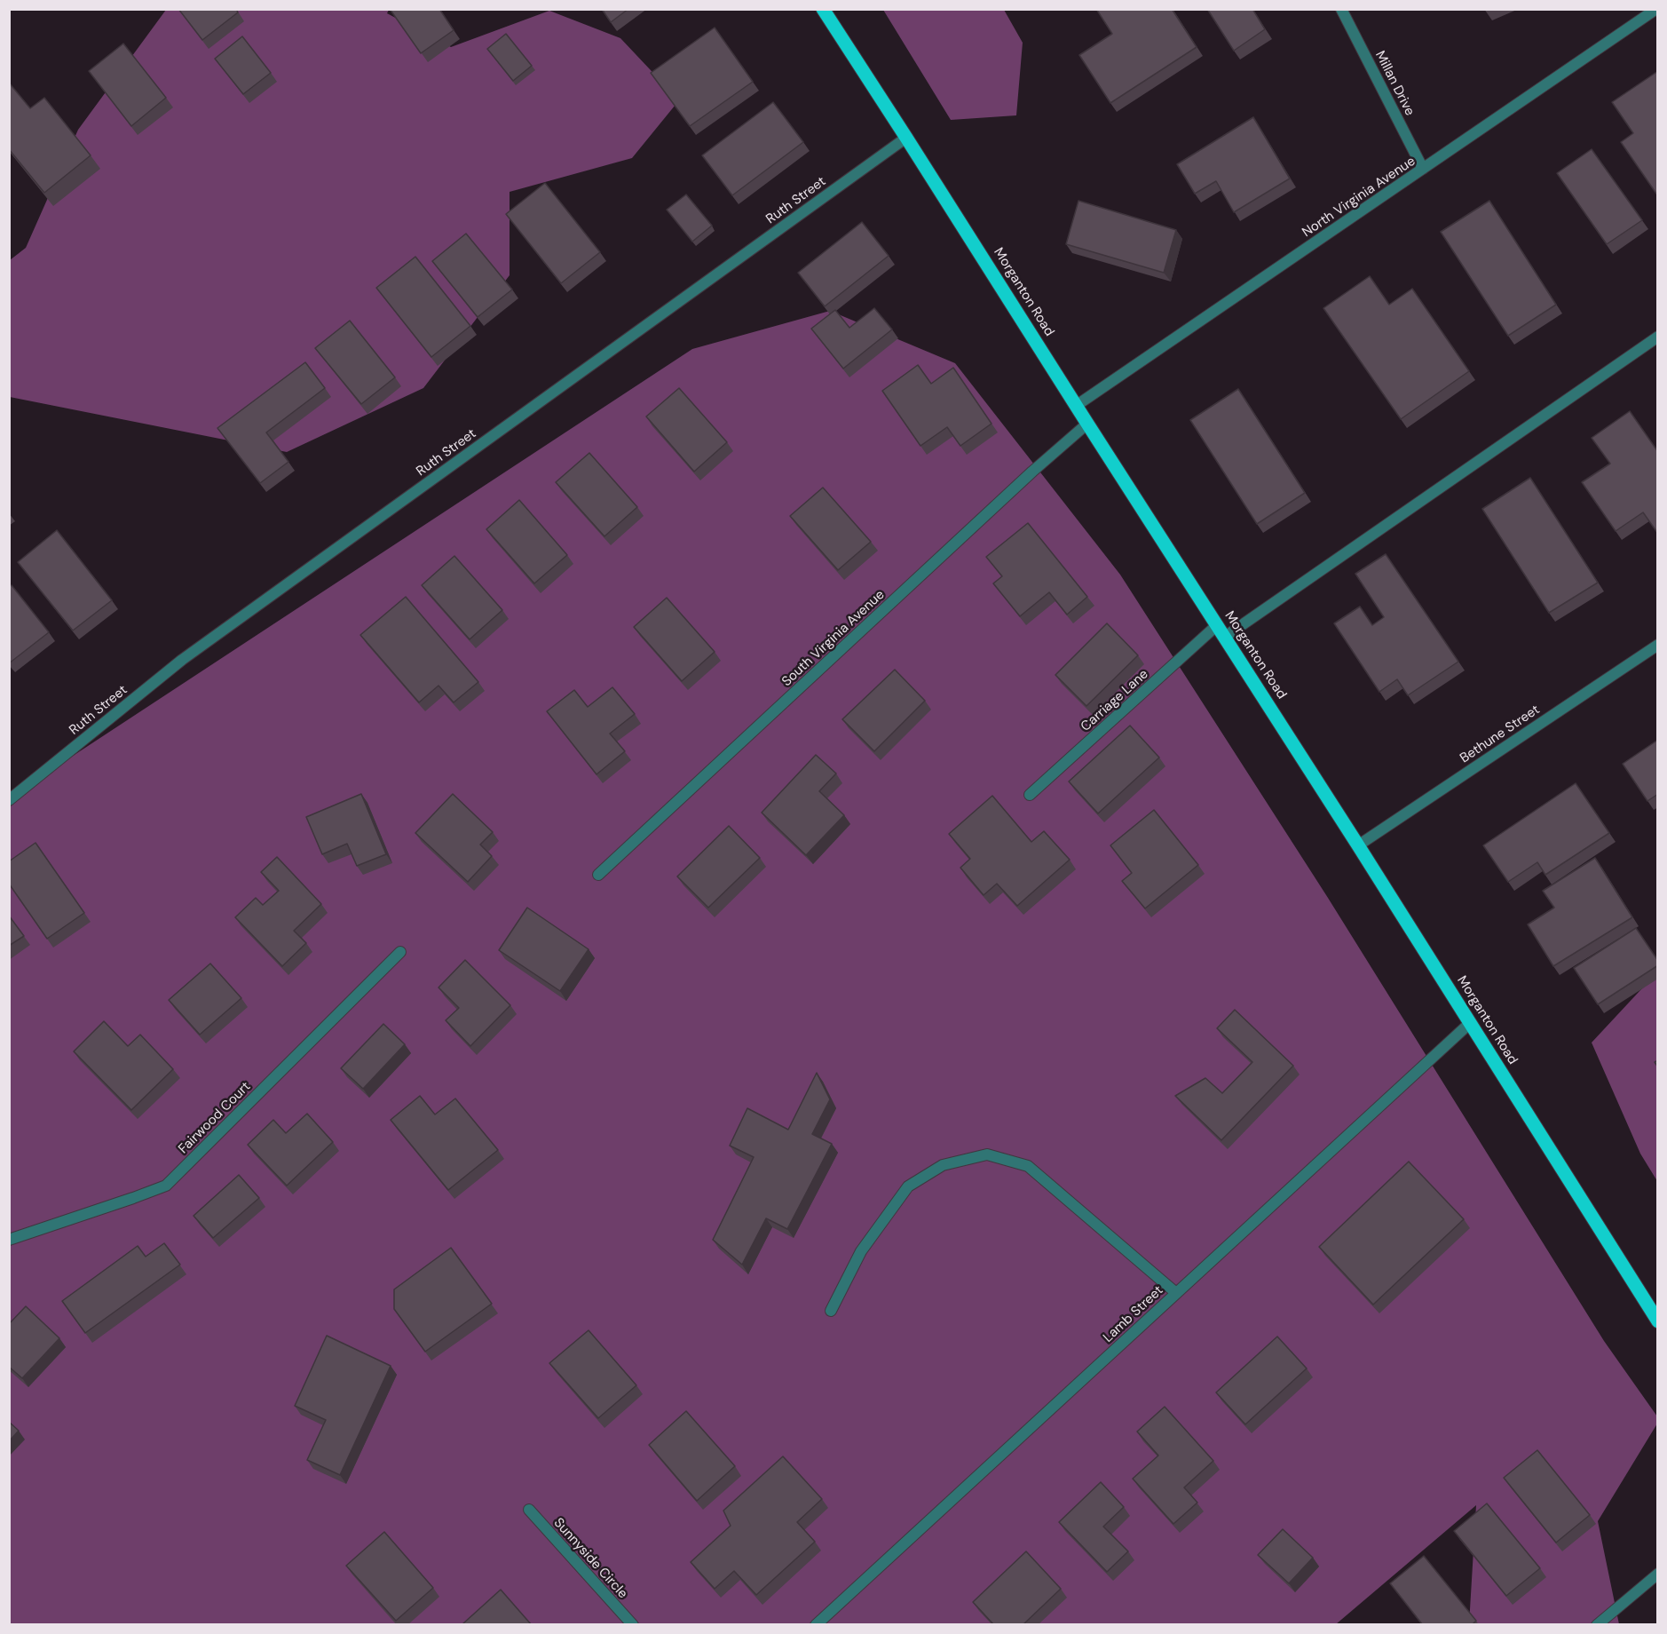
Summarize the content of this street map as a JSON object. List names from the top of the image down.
{
  "streets": {
    "main road": ["Morganton Road"],
    "street": [
      "Millan Drive",
      "North Virginia Avenue",
      "Ruth Street",
      "South Virginia Avenue",
      "Carriage Lane",
      "Bethune Street",
      "Fairwood Court",
      "Lamb Street",
      "Sunnyside Circle"
    ]
  },
  "crossings": [
    ["Millan Drive", "North Virginia Avenue"],
    ["North Virginia Avenue", "Morganton Road"],
    ["Ruth Street", "Morganton Road"],
    ["Morganton Road", "South Virginia Avenue"],
    ["Morganton Road", "Carriage Lane"],
    ["Morganton Road", "Bethune Street"],
    ["Morganton Road", "Lamb Street"]
  ]
}
